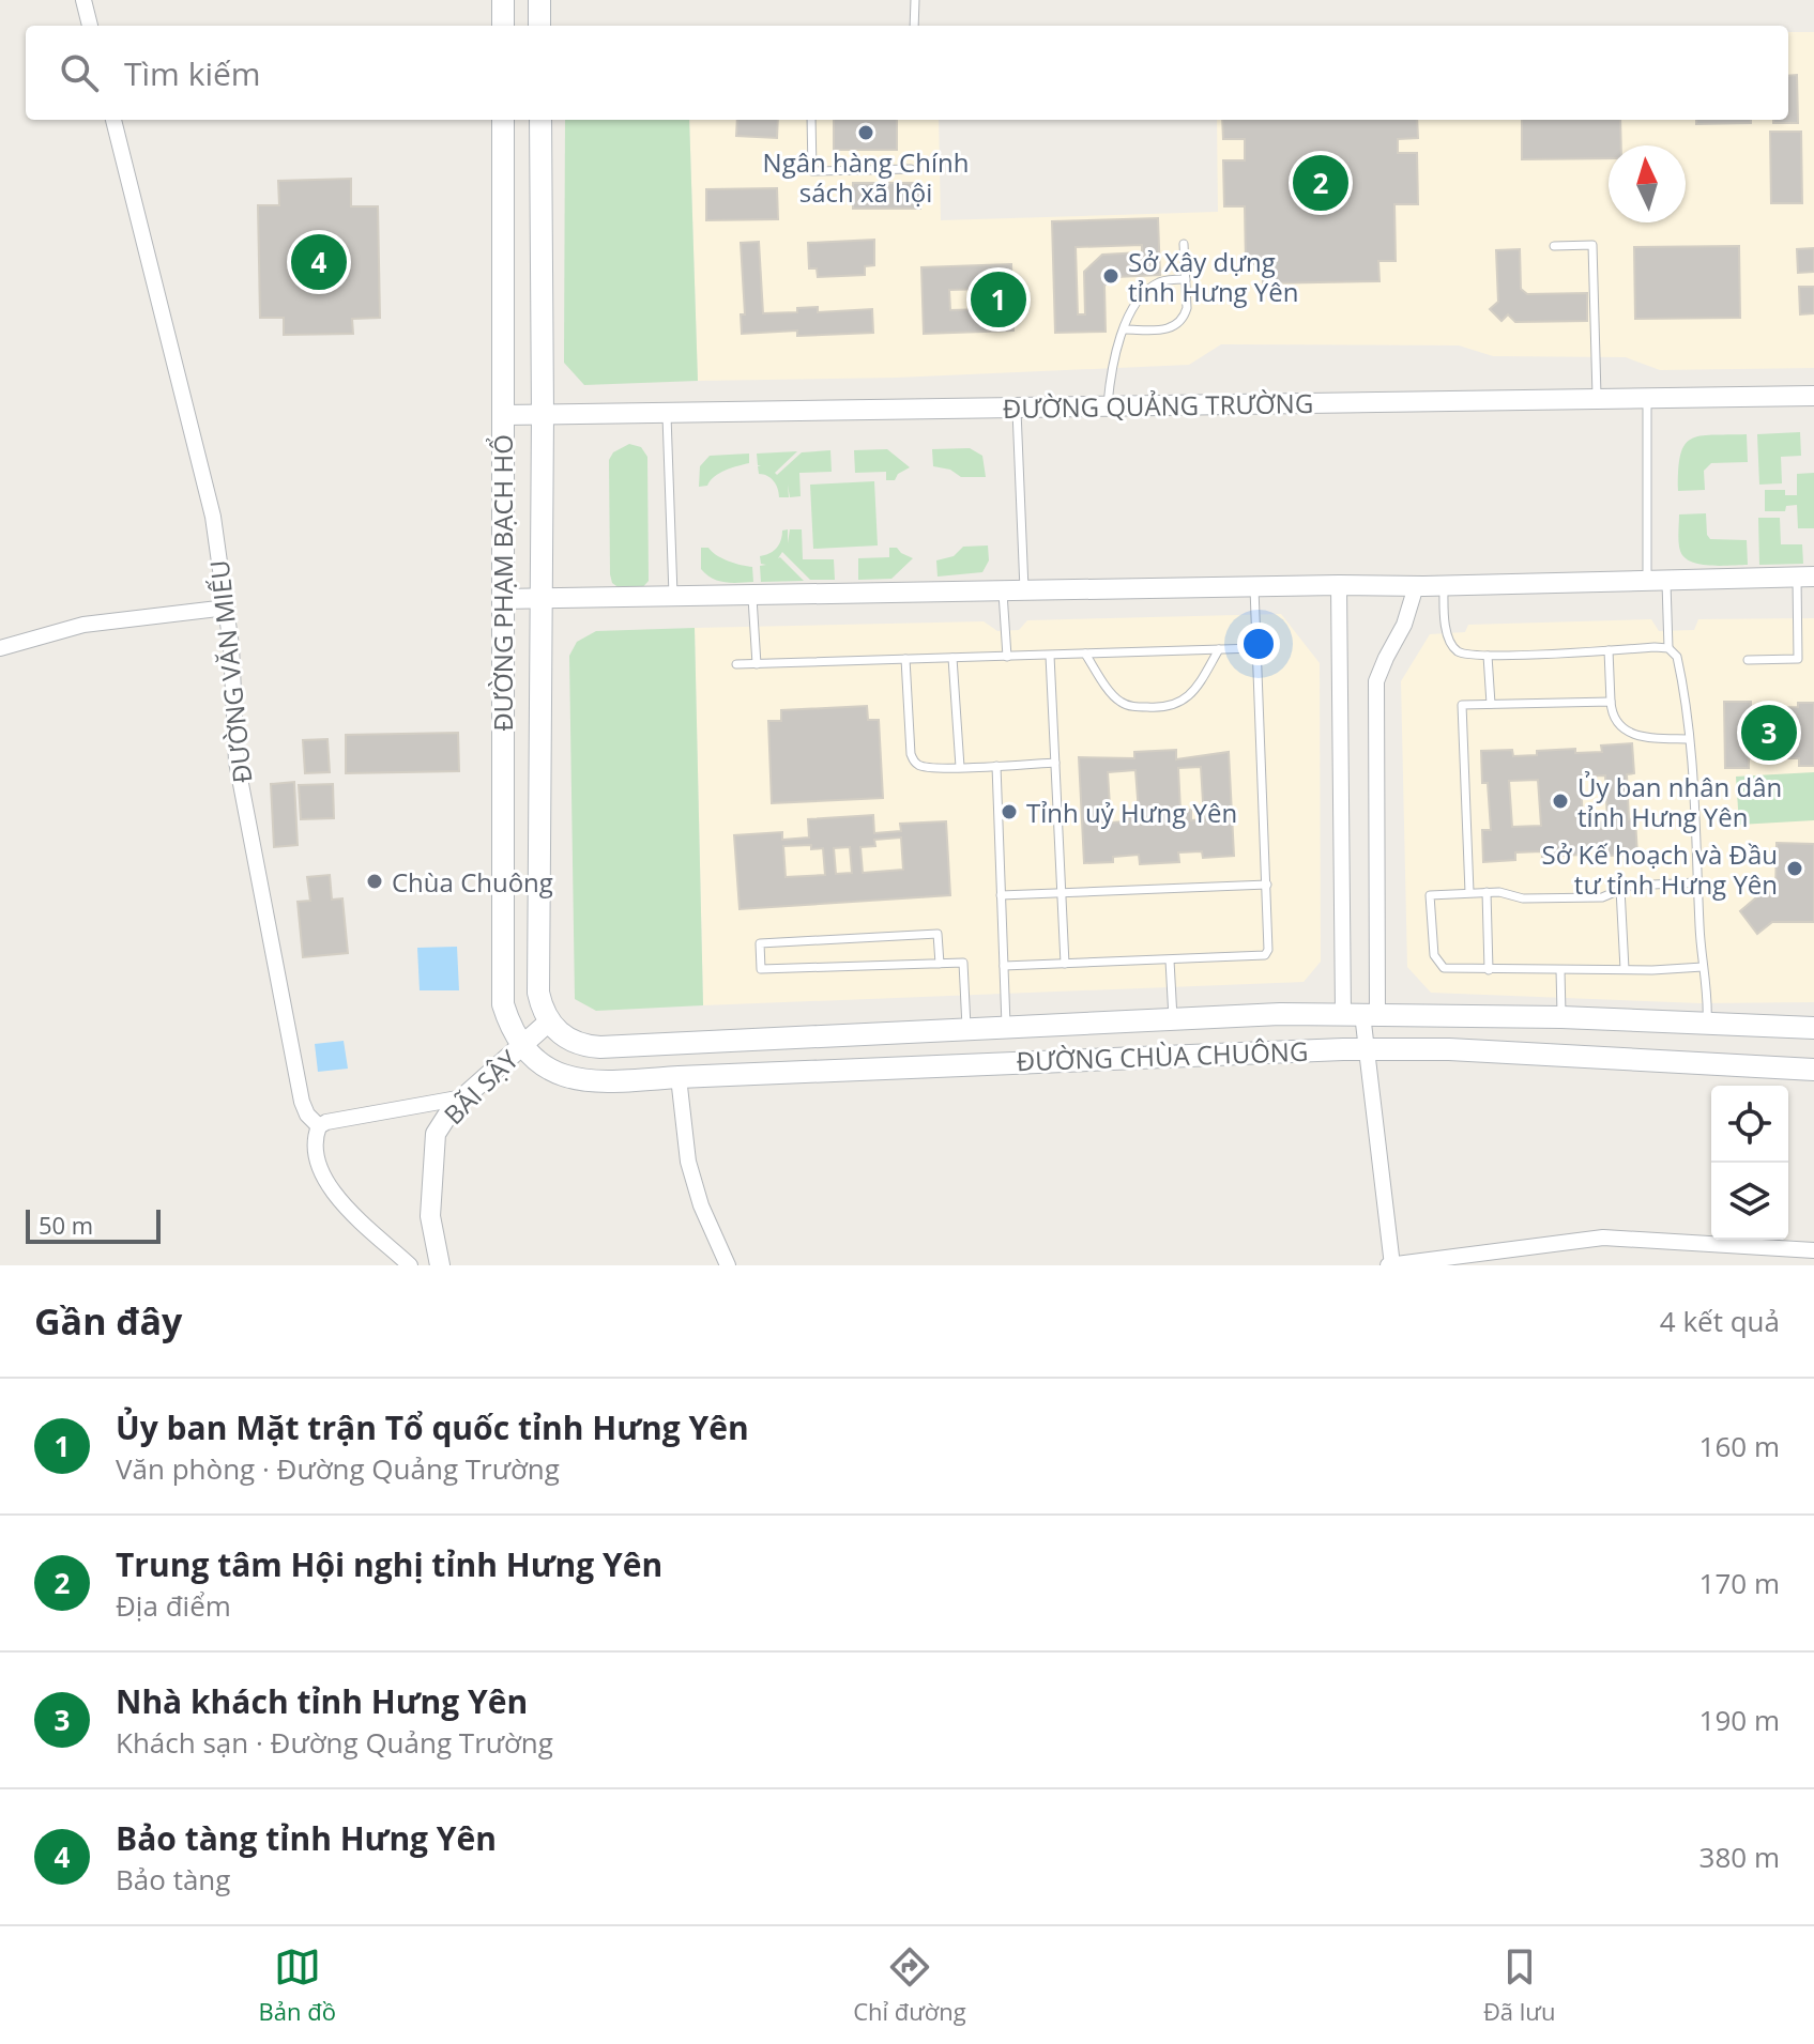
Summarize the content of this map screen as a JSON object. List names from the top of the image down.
{
  "streets": {
    "main road": ["ĐƯỜNG PHẠM BẠCH HỔ", "ĐƯỜNG CHÙA CHUÔNG"],
    "street": ["ĐƯỜNG QUẢNG TRƯỜNG", "ĐƯỜNG VĂN MIẾU", "BÃI SẬY"]
  },
  "crossings": [
    ["ĐƯỜNG QUẢNG TRƯỜNG", "ĐƯỜNG PHẠM BẠCH HỔ"],
    ["ĐƯỜNG PHẠM BẠCH HỔ", "ĐƯỜNG CHÙA CHUÔNG"],
    ["ĐƯỜNG PHẠM BẠCH HỔ", "BÃI SẬY"],
    ["ĐƯỜNG CHÙA CHUÔNG", "BÃI SẬY"]
  ],
  "places": [
    "Ngân hàng Chính sách xã hội",
    "Sở Xây dựng tỉnh Hưng Yên",
    "Ủy ban nhân dân tỉnh Hưng Yên",
    "Tỉnh uỷ Hưng Yên",
    "Sở Kế hoạch và Đầu tư tỉnh Hưng Yên",
    "Chùa Chuông"
  ],
  "scale_bar": "50 m",
  "north": "top",
  "page": {
    "search": "Tìm kiếm",
    "pins": [
      "2",
      "4",
      "1",
      "3"
    ],
    "scale": "50 m",
    "heading": ["Gần đây", "4 kết quả"],
    "list": [
      {
        "mark": "1",
        "name": "Ủy ban Mặt trận Tổ quốc tỉnh Hưng Yên",
        "note": "Văn phòng · Đường Quảng Trường",
        "value": "160 m"
      },
      {
        "mark": "2",
        "name": "Trung tâm Hội nghị tỉnh Hưng Yên",
        "note": "Địa điểm",
        "value": "170 m"
      },
      {
        "mark": "3",
        "name": "Nhà khách tỉnh Hưng Yên",
        "note": "Khách sạn · Đường Quảng Trường",
        "value": "190 m"
      },
      {
        "mark": "4",
        "name": "Bảo tàng tỉnh Hưng Yên",
        "note": "Bảo tàng",
        "value": "380 m"
      }
    ],
    "nav": ["Bản đồ", "Chỉ đường", "Đã lưu"]
  }
}
